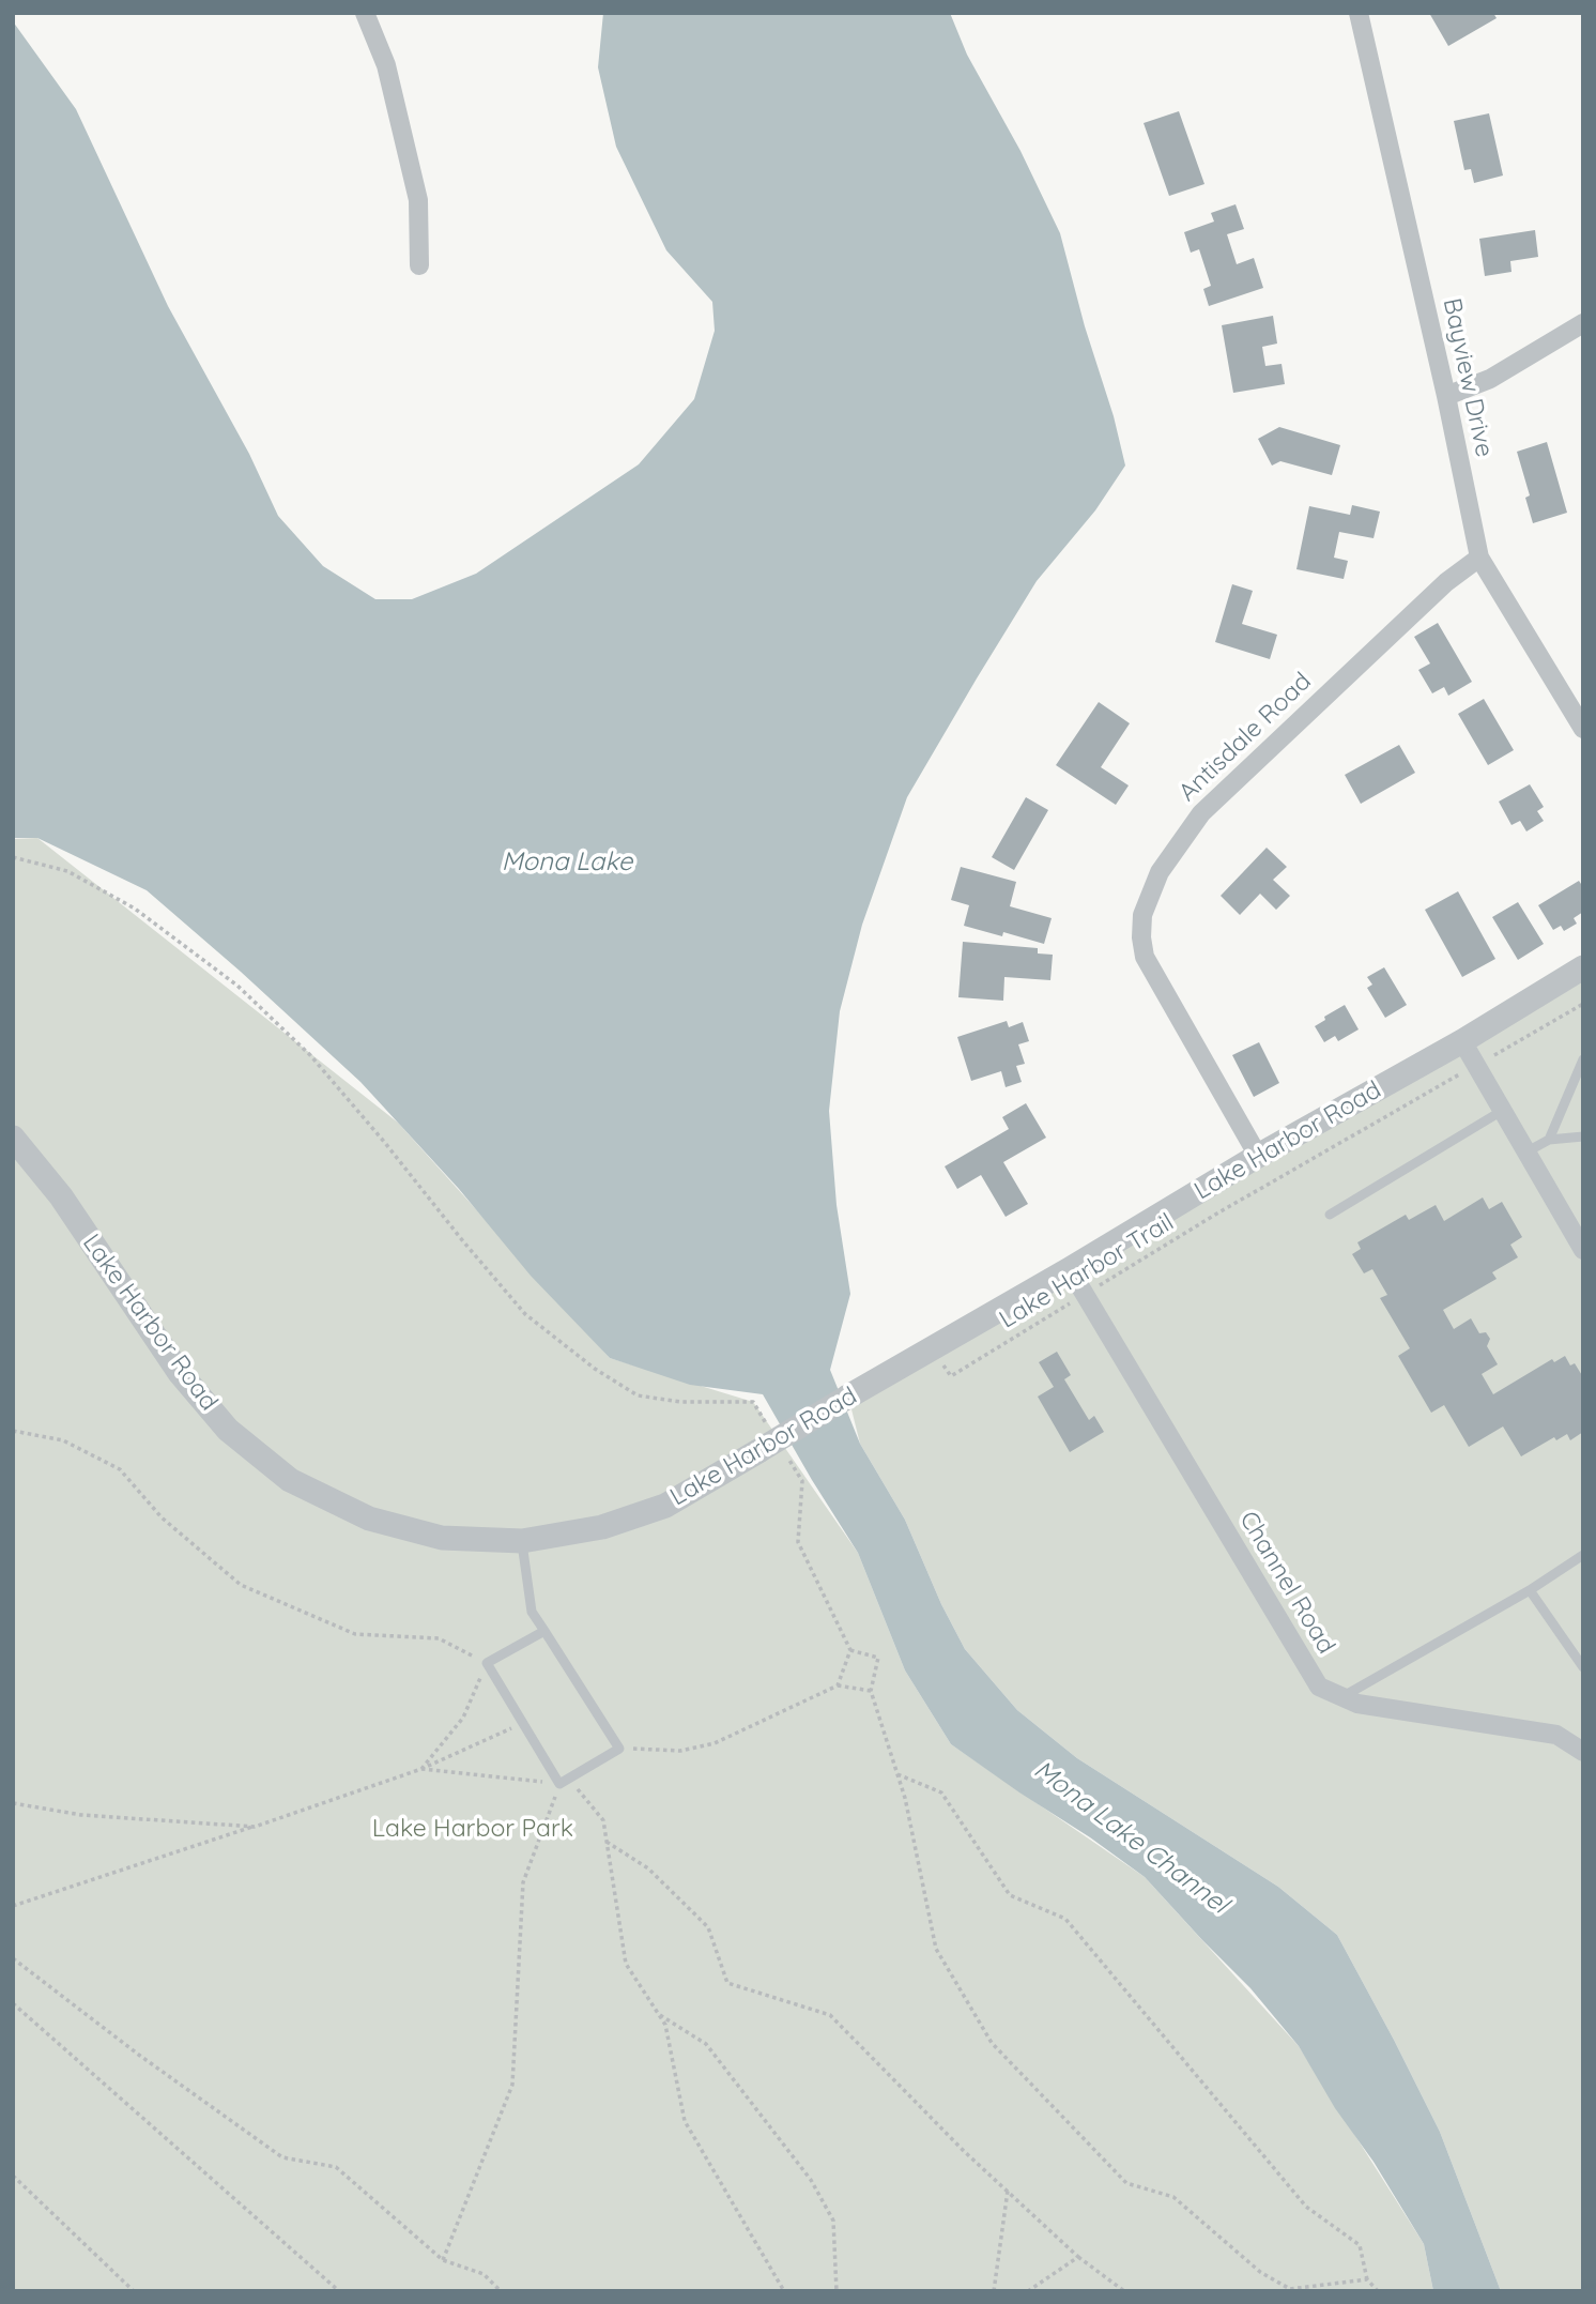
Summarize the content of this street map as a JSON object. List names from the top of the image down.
{
  "streets": {
    "street": [
      "Bayview Drive",
      "Antisdale Road",
      "Lake Harbor Road",
      "Channel Road"
    ],
    "path": ["Lake Harbor Trail"]
  },
  "crossings": [
    ["Bayview Drive", "Antisdale Road"],
    ["Antisdale Road", "Lake Harbor Road"],
    ["Lake Harbor Road", "Lake Harbor Trail"],
    ["Lake Harbor Road", "Channel Road"],
    ["Lake Harbor Trail", "Channel Road"]
  ],
  "water": ["Mona Lake", "Mona Lake Channel"],
  "parks": ["Lake Harbor Park"]
}
